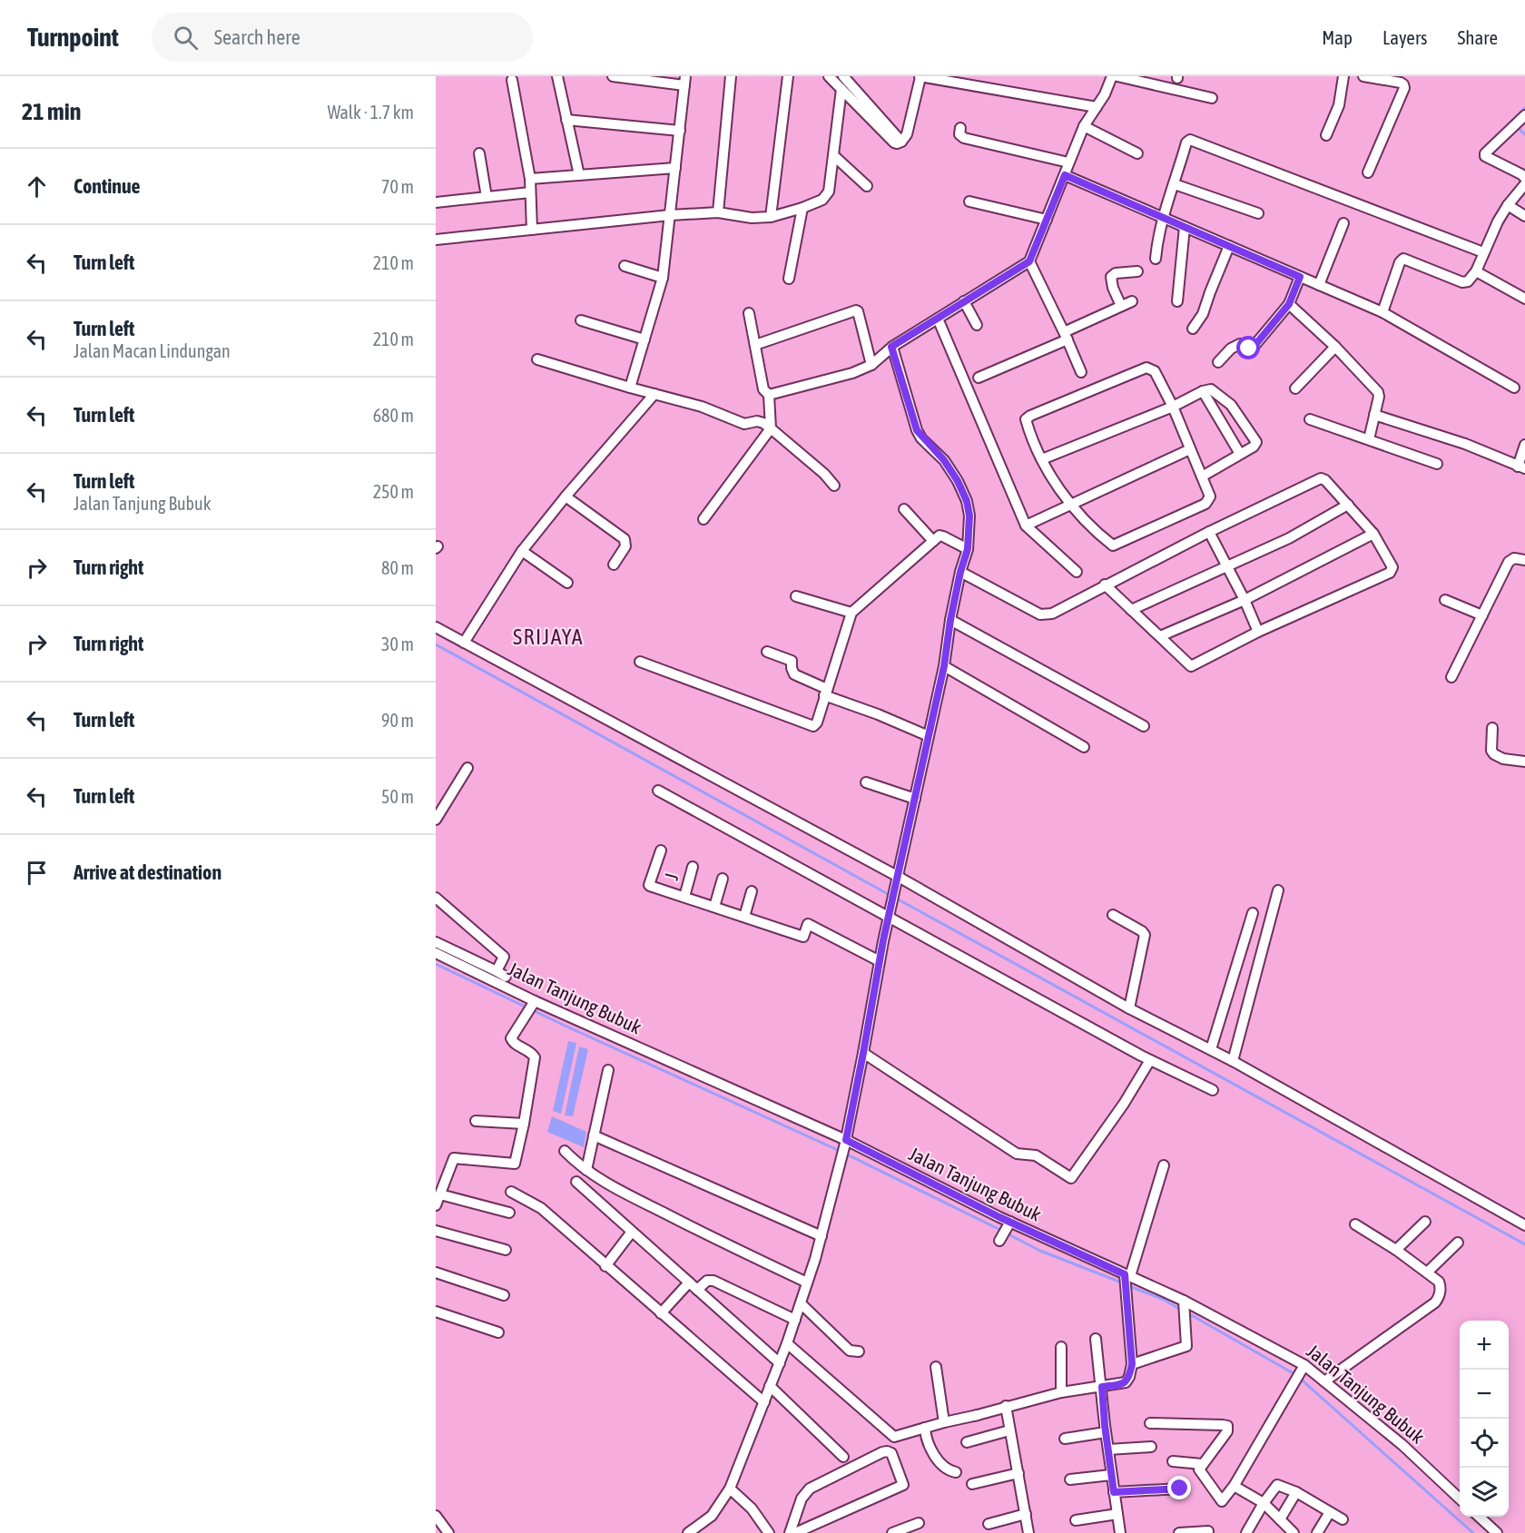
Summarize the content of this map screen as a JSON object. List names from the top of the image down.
{
  "streets": {
    "street": ["J", "Jalan Tanjung Bubuk"]
  },
  "districts": ["SRIJAYA"],
  "page": {
    "header": "Turnpoint",
    "search": "Search here",
    "nav": ["Map", "Layers", "Share"],
    "heading": ["21 min", "Walk · 1.7 km"],
    "list": [
      ["Continue", "70 m"],
      ["Turn left", "210 m"],
      ["Turn left", "Jalan Macan Lindungan", "210 m"],
      ["Turn left", "680 m"],
      ["Turn left", "Jalan Tanjung Bubuk", "250 m"],
      ["Turn right", "80 m"],
      ["Turn right", "30 m"],
      ["Turn left", "90 m"],
      ["Turn left", "50 m"],
      "Arrive at destination"
    ],
    "map_buttons": ["+", "−"]
  }
}
